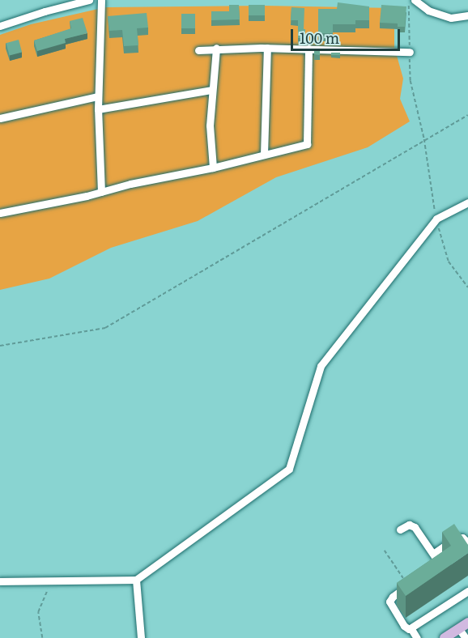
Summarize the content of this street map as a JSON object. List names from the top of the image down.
{
  "scale_bar": "100 m"
}
